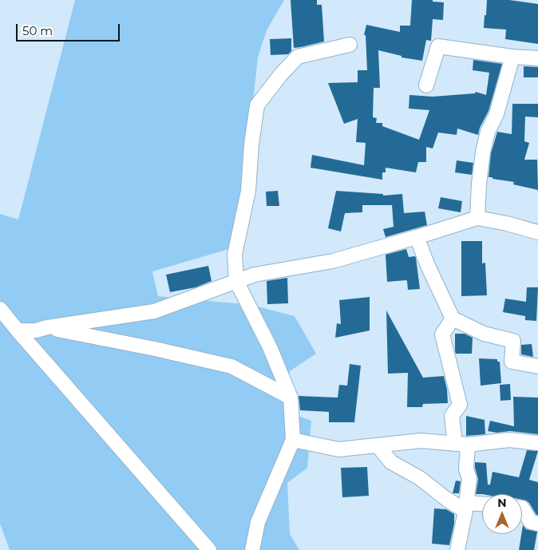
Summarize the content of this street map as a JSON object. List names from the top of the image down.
{
  "scale_bar": "50 m",
  "north": "top"
}
